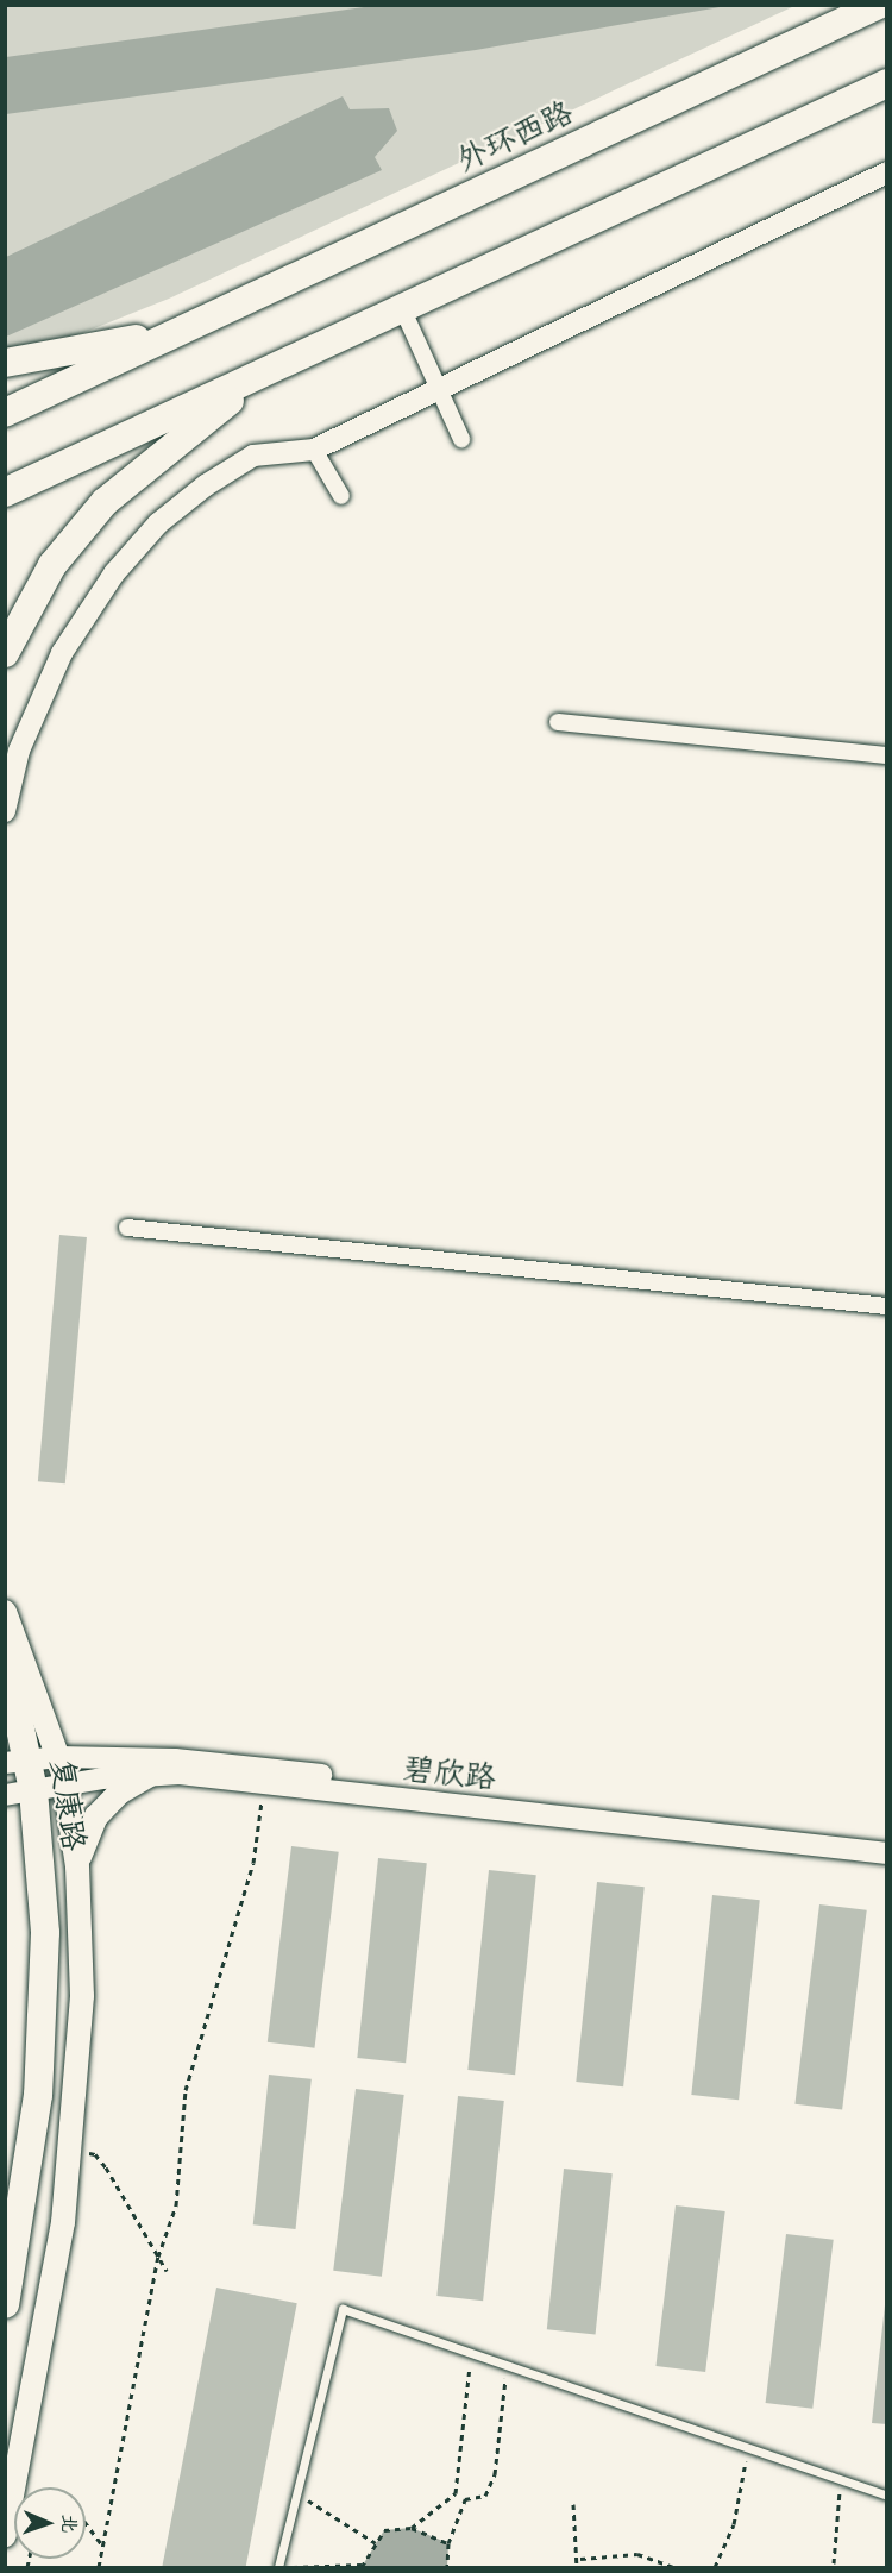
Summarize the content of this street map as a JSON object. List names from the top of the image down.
{
  "streets": {
    "highway": ["外环西路", "复康路"],
    "street": ["碧欣路"]
  },
  "crossings": [
    ["碧欣路", "复康路"]
  ],
  "north": "right"
}
